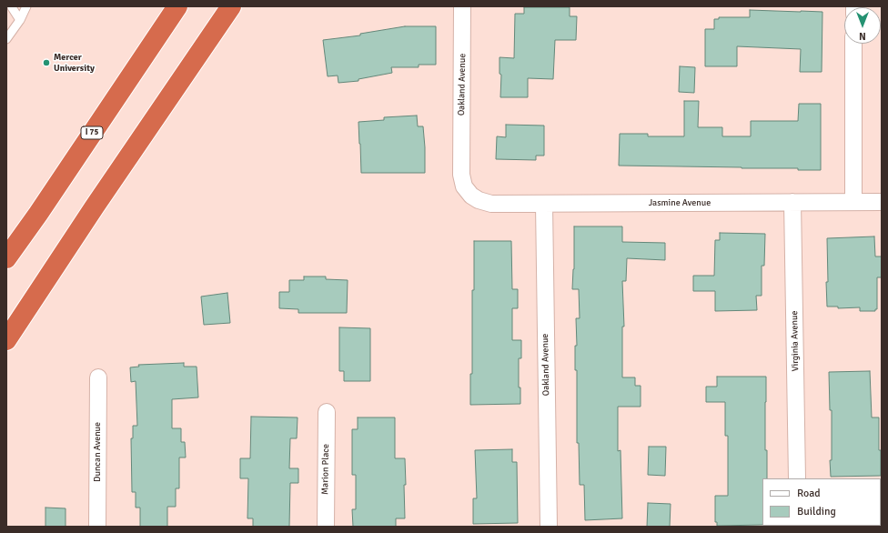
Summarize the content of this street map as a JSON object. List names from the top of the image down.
{
  "streets": {
    "highway": ["I 75"],
    "street": [
      "Oakland Avenue",
      "Jasmine Avenue",
      "Virginia Avenue",
      "Duncan Avenue",
      "Marion Place"
    ]
  },
  "crossings": [
    ["Oakland Avenue", "Jasmine Avenue"],
    ["Jasmine Avenue", "Virginia Avenue"]
  ],
  "places": ["Mercer University"],
  "legend": ["Road", "Building"],
  "north": "bottom"
}
